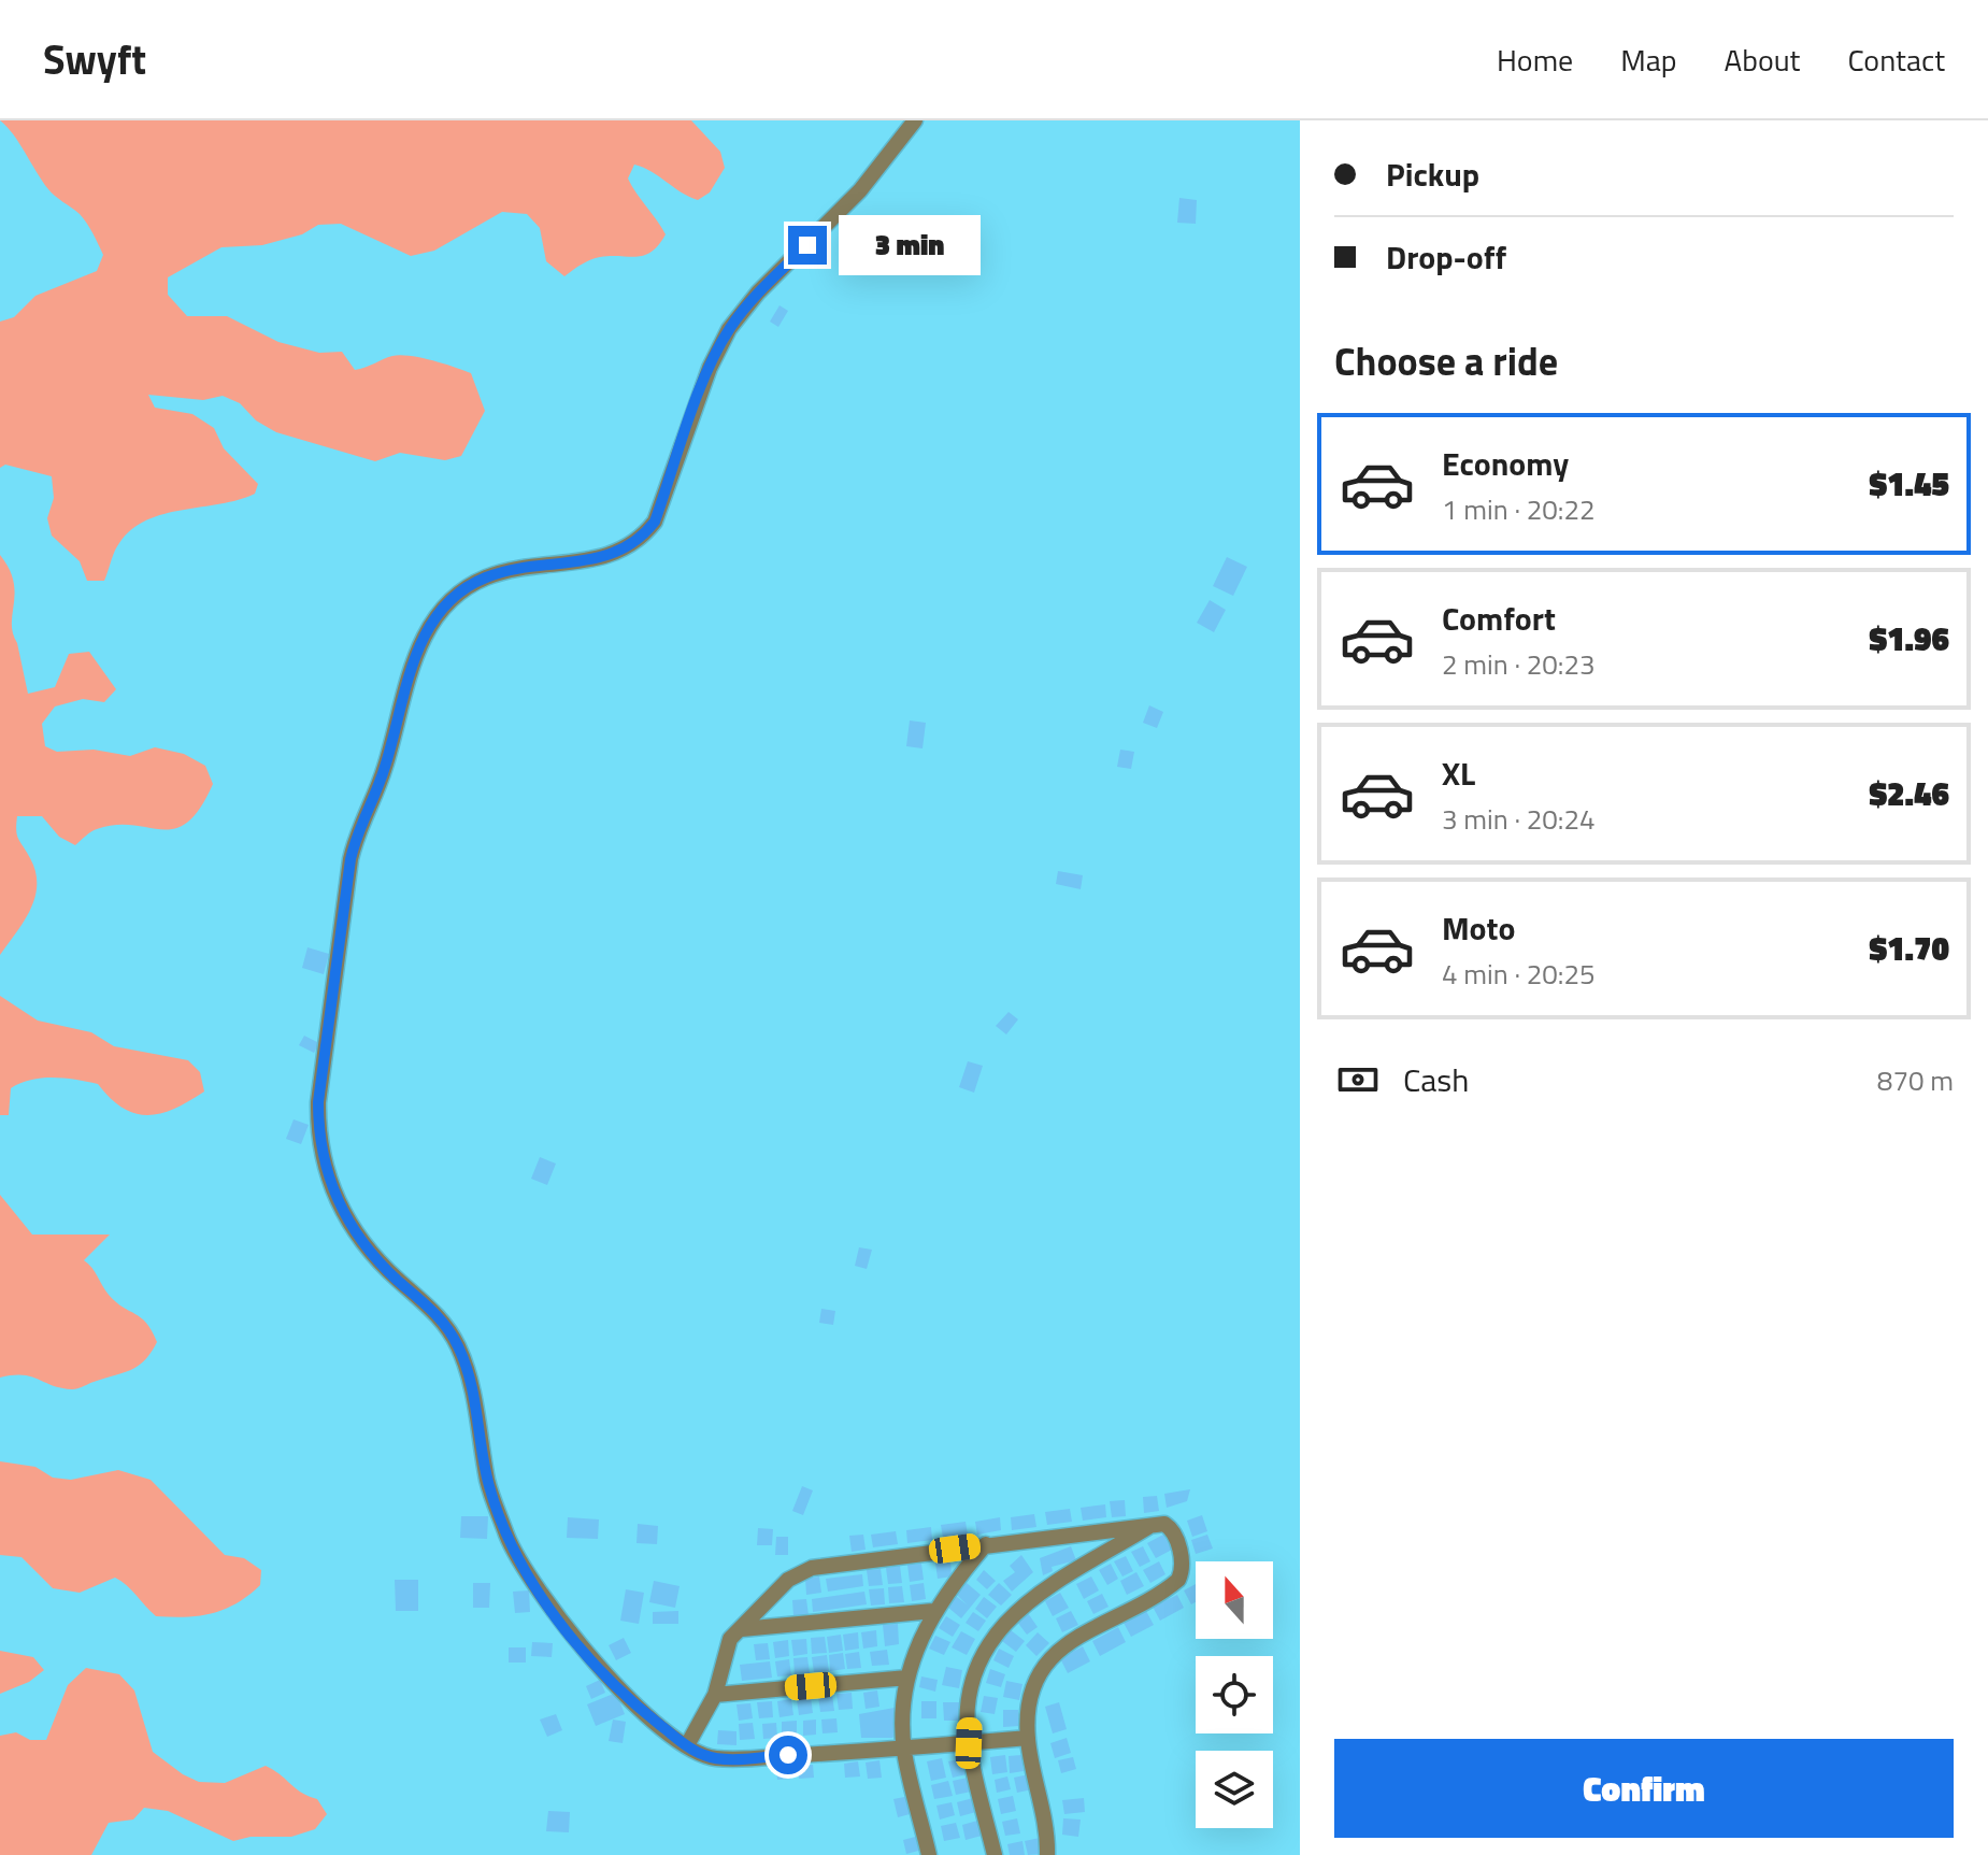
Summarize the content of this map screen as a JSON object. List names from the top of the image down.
{
  "north": "top",
  "page": {
    "header": "Swyft",
    "nav": [
      "Home",
      "Map",
      "About",
      "Contact"
    ],
    "banner": ["Pickup", "Drop-off"],
    "bubble": "3 min",
    "heading": "Choose a ride",
    "list": [
      {
        "name": "Economy",
        "note": "1 min · 20:22",
        "value": "$1.45"
      },
      {
        "name": "Comfort",
        "note": "2 min · 20:23",
        "value": "$1.96"
      },
      {
        "name": "XL",
        "note": "3 min · 20:24",
        "value": "$2.46"
      },
      {
        "name": "Moto",
        "note": "4 min · 20:25",
        "value": "$1.70"
      }
    ],
    "pay": ["Cash", "870 m"],
    "buttons": "Confirm"
  }
}
